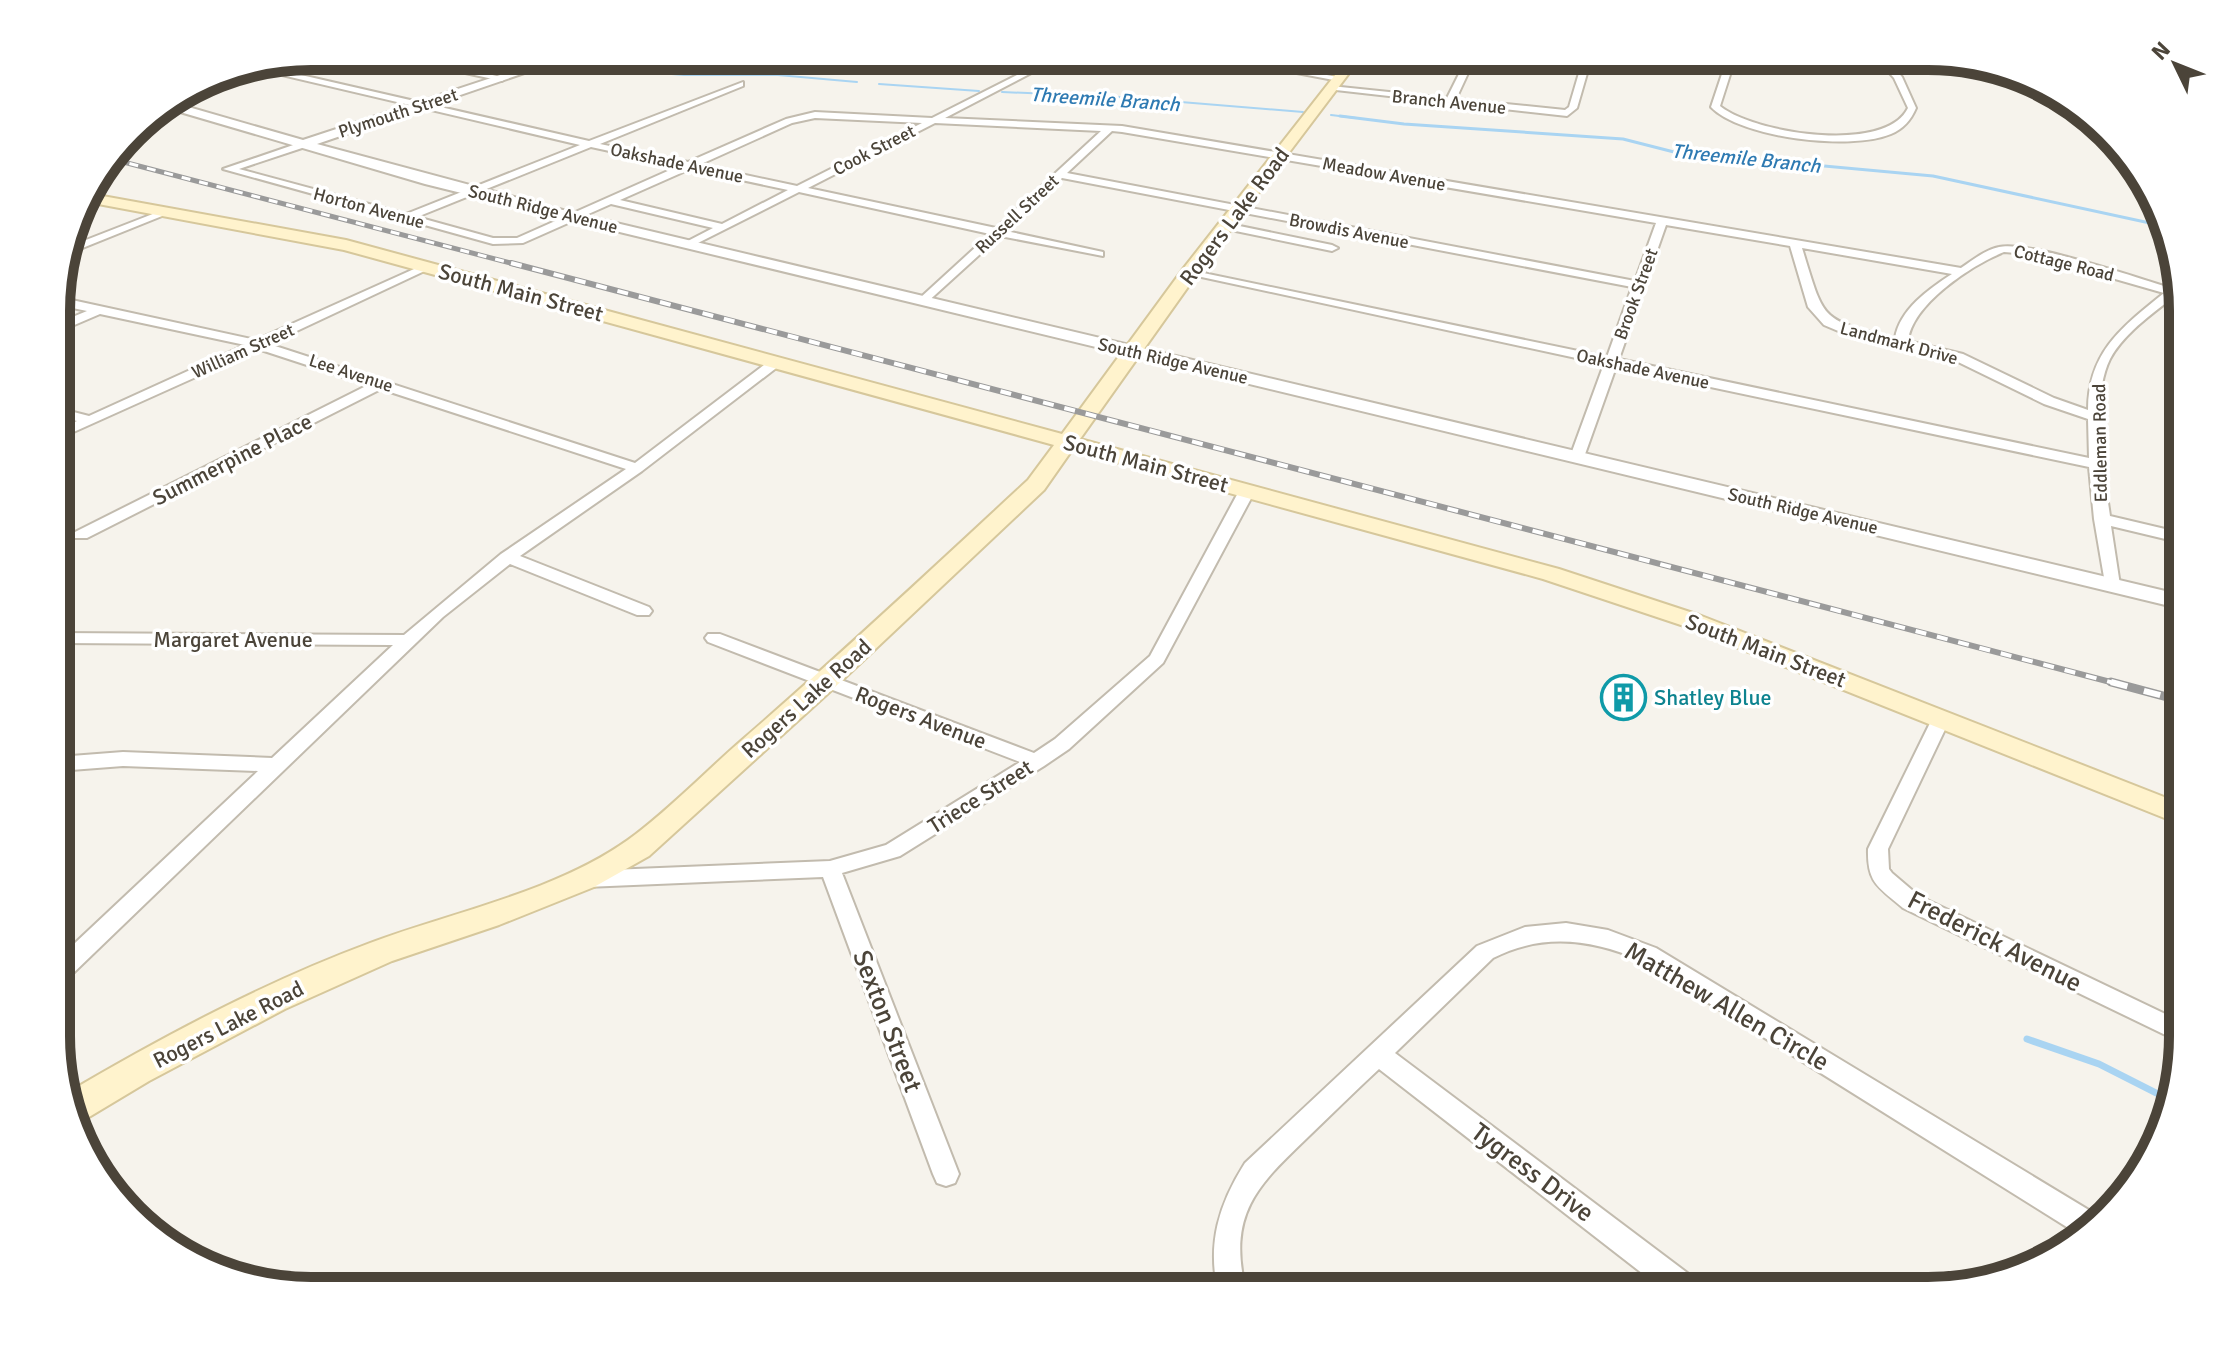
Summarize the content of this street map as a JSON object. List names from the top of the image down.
{
  "streets": {
    "main road": ["Rogers Lake Road", "South Main Street"],
    "street": [
      "Branch Avenue",
      "Plymouth Street",
      "Cook Street",
      "Oakshade Avenue",
      "Meadow Avenue",
      "Horton Avenue",
      "South Ridge Avenue",
      "Russell Street",
      "Browdis Avenue",
      "Cottage Road",
      "Brook Street",
      "Landmark Drive",
      "William Street",
      "Lee Avenue",
      "Eddleman Road",
      "Summerpine Place",
      "Margaret Avenue",
      "Rogers Avenue",
      "Triece Street",
      "Frederick Avenue",
      "Matthew Allen Circle",
      "Sexton Street",
      "Tygress Drive"
    ]
  },
  "crossings": [
    ["Branch Avenue", "Rogers Lake Road"],
    ["Plymouth Street", "Oakshade Avenue"],
    ["Plymouth Street", "Horton Avenue"],
    ["Plymouth Street", "South Ridge Avenue"],
    ["Cook Street", "Oakshade Avenue"],
    ["Cook Street", "Meadow Avenue"],
    ["Cook Street", "South Ridge Avenue"],
    ["Oakshade Avenue", "Meadow Avenue"],
    ["Oakshade Avenue", "Russell Street"],
    ["Oakshade Avenue", "Rogers Lake Road"],
    ["Oakshade Avenue", "Brook Street"],
    ["Oakshade Avenue", "Eddleman Road"],
    ["Meadow Avenue", "Russell Street"],
    ["Meadow Avenue", "Rogers Lake Road"],
    ["Meadow Avenue", "Cottage Road"],
    ["Meadow Avenue", "Brook Street"],
    ["Meadow Avenue", "Landmark Drive"],
    ["Horton Avenue", "South Ridge Avenue"],
    ["South Ridge Avenue", "Russell Street"],
    ["South Ridge Avenue", "Rogers Lake Road"],
    ["South Ridge Avenue", "Brook Street"],
    ["South Ridge Avenue", "Eddleman Road"],
    ["Russell Street", "Browdis Avenue"],
    ["Rogers Lake Road", "Browdis Avenue"],
    ["Rogers Lake Road", "South Main Street"],
    ["Rogers Lake Road", "Rogers Avenue"],
    ["Rogers Lake Road", "Triece Street"],
    ["Browdis Avenue", "Brook Street"],
    ["Cottage Road", "Landmark Drive"],
    ["South Main Street", "William Street"],
    ["South Main Street", "Triece Street"],
    ["South Main Street", "Frederick Avenue"],
    ["Landmark Drive", "Eddleman Road"],
    ["William Street", "Lee Avenue"],
    ["Lee Avenue", "Summerpine Place"],
    ["Rogers Avenue", "Triece Street"],
    ["Triece Street", "Sexton Street"],
    ["Matthew Allen Circle", "Tygress Drive"]
  ],
  "water": ["Threemile Branch"],
  "places": {
    "building": ["Shatley Blue"]
  },
  "north": "top left"
}
